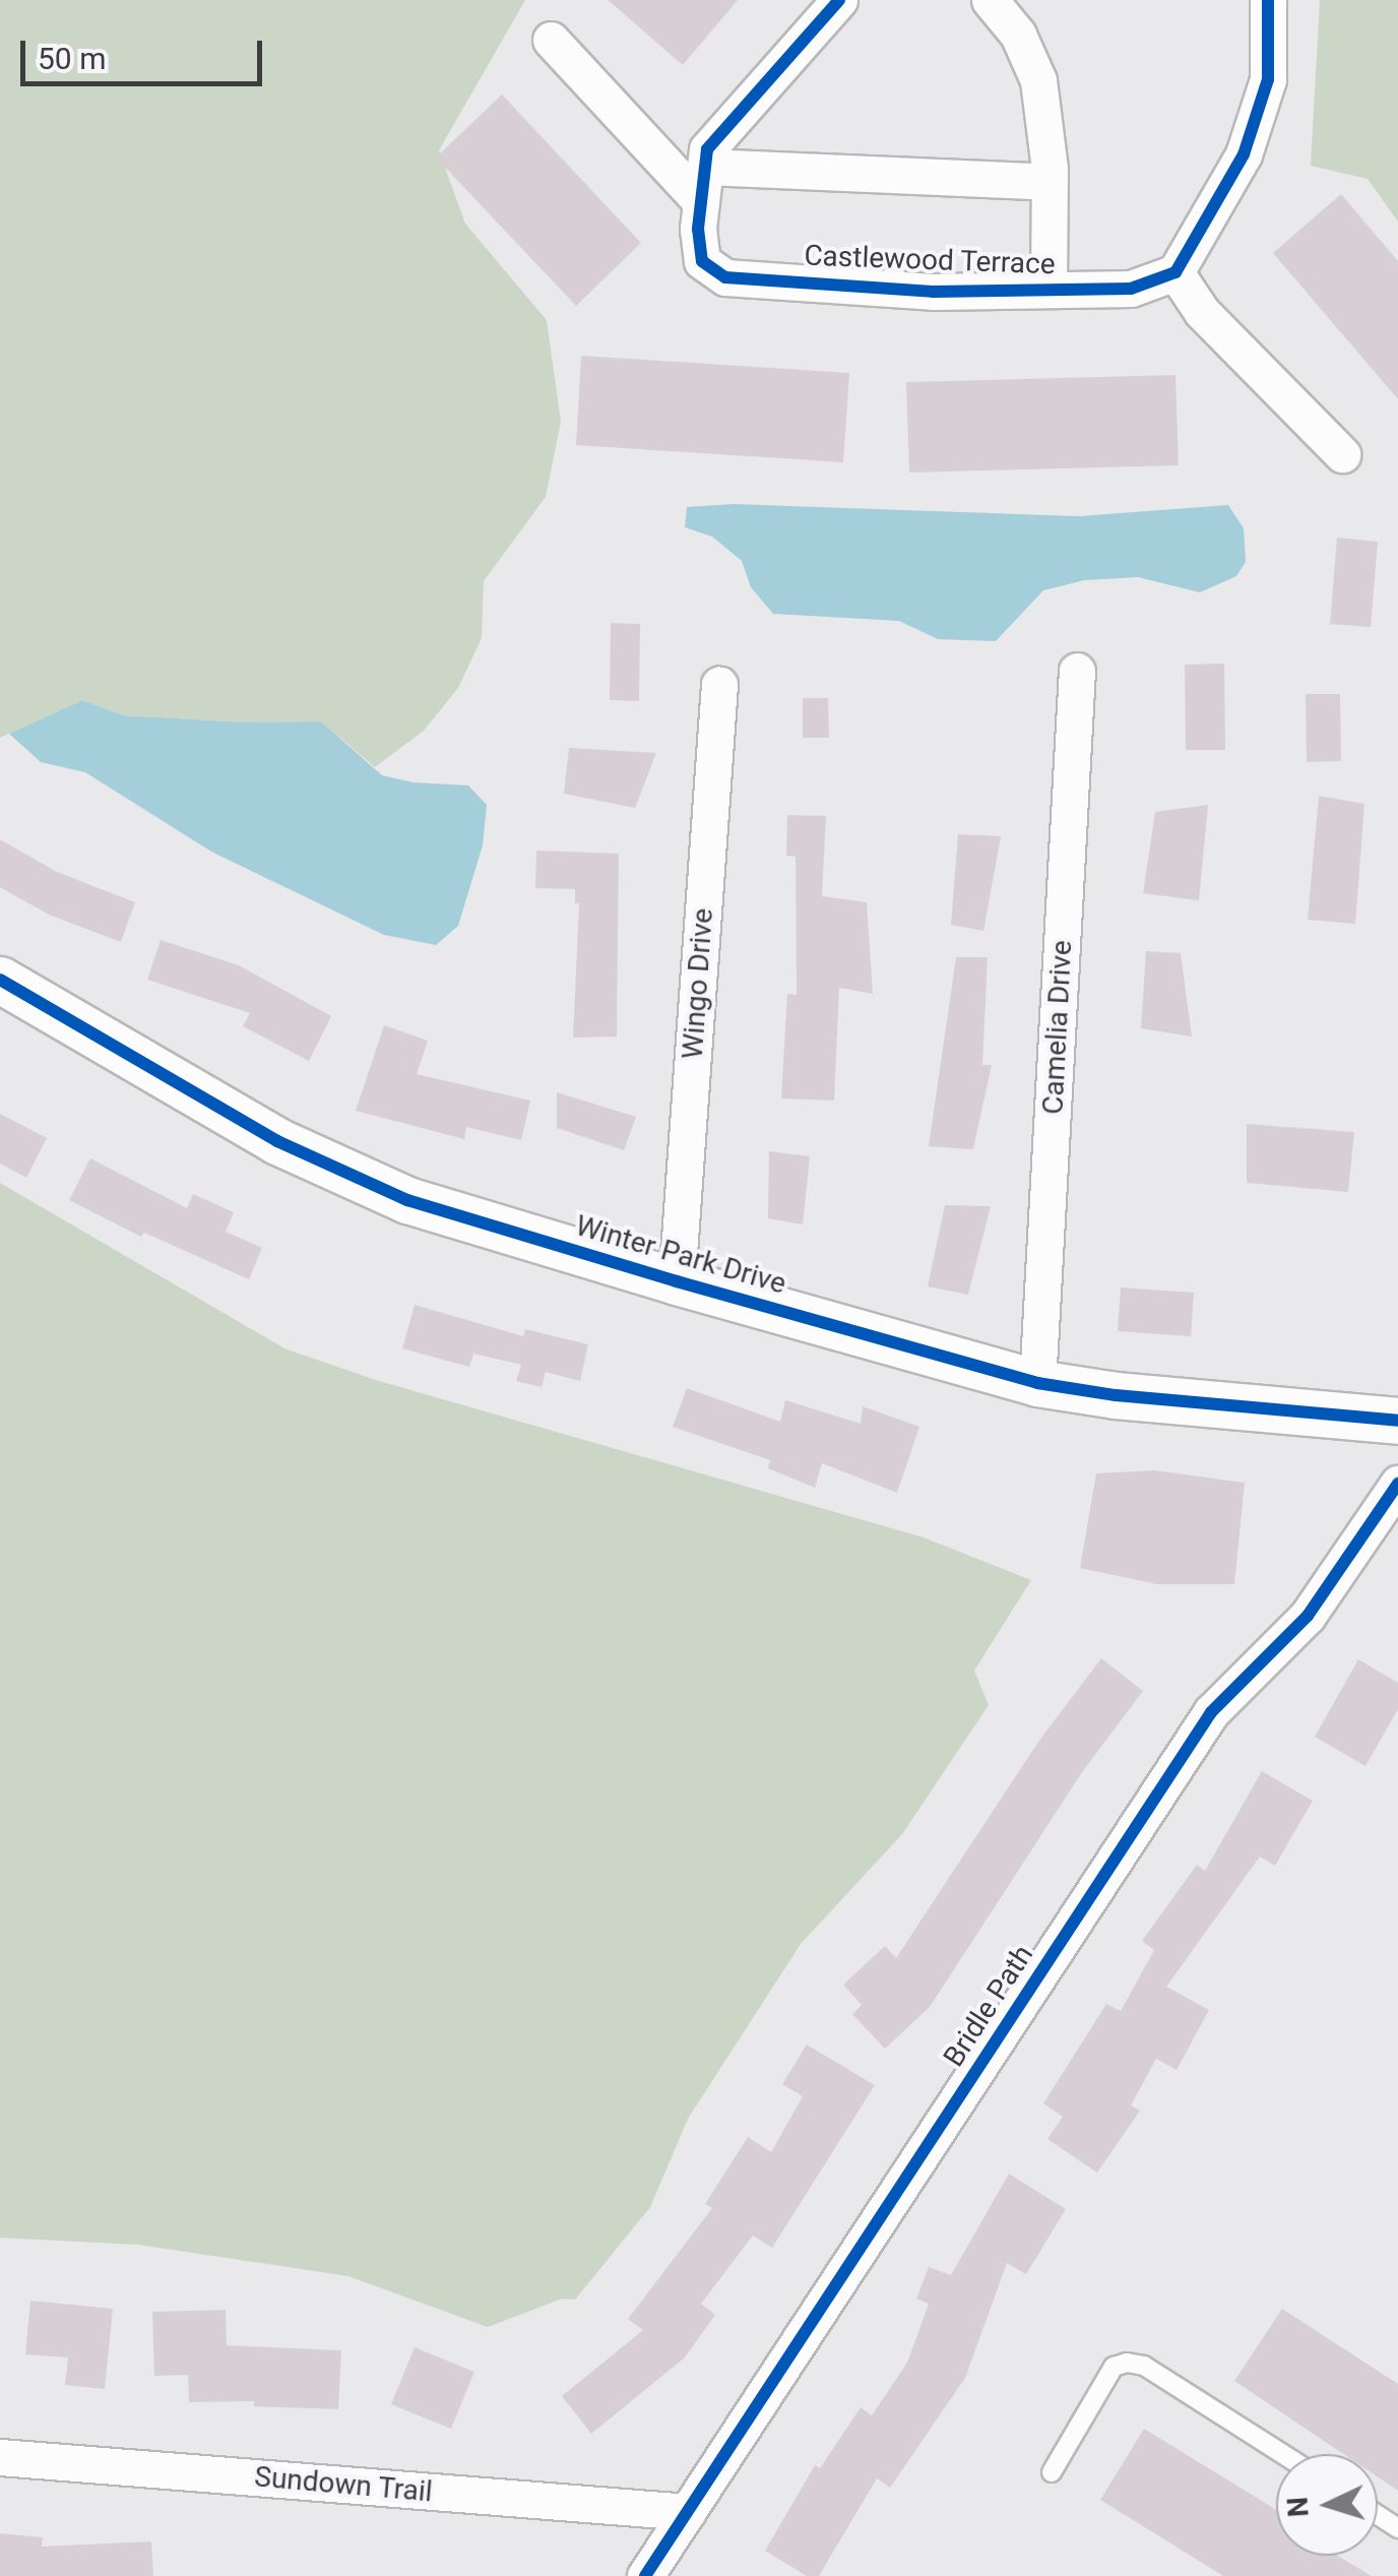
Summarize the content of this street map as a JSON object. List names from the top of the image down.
{
  "streets": {
    "street": [
      "Castlewood Terrace",
      "Wingo Drive",
      "Camelia Drive",
      "Winter Park Drive",
      "Bridle Path",
      "Sundown Trail"
    ]
  },
  "crossings": [
    ["Wingo Drive", "Winter Park Drive"],
    ["Camelia Drive", "Winter Park Drive"],
    ["Bridle Path", "Sundown Trail"]
  ],
  "scale_bar": "50 m",
  "north": "left"
}
